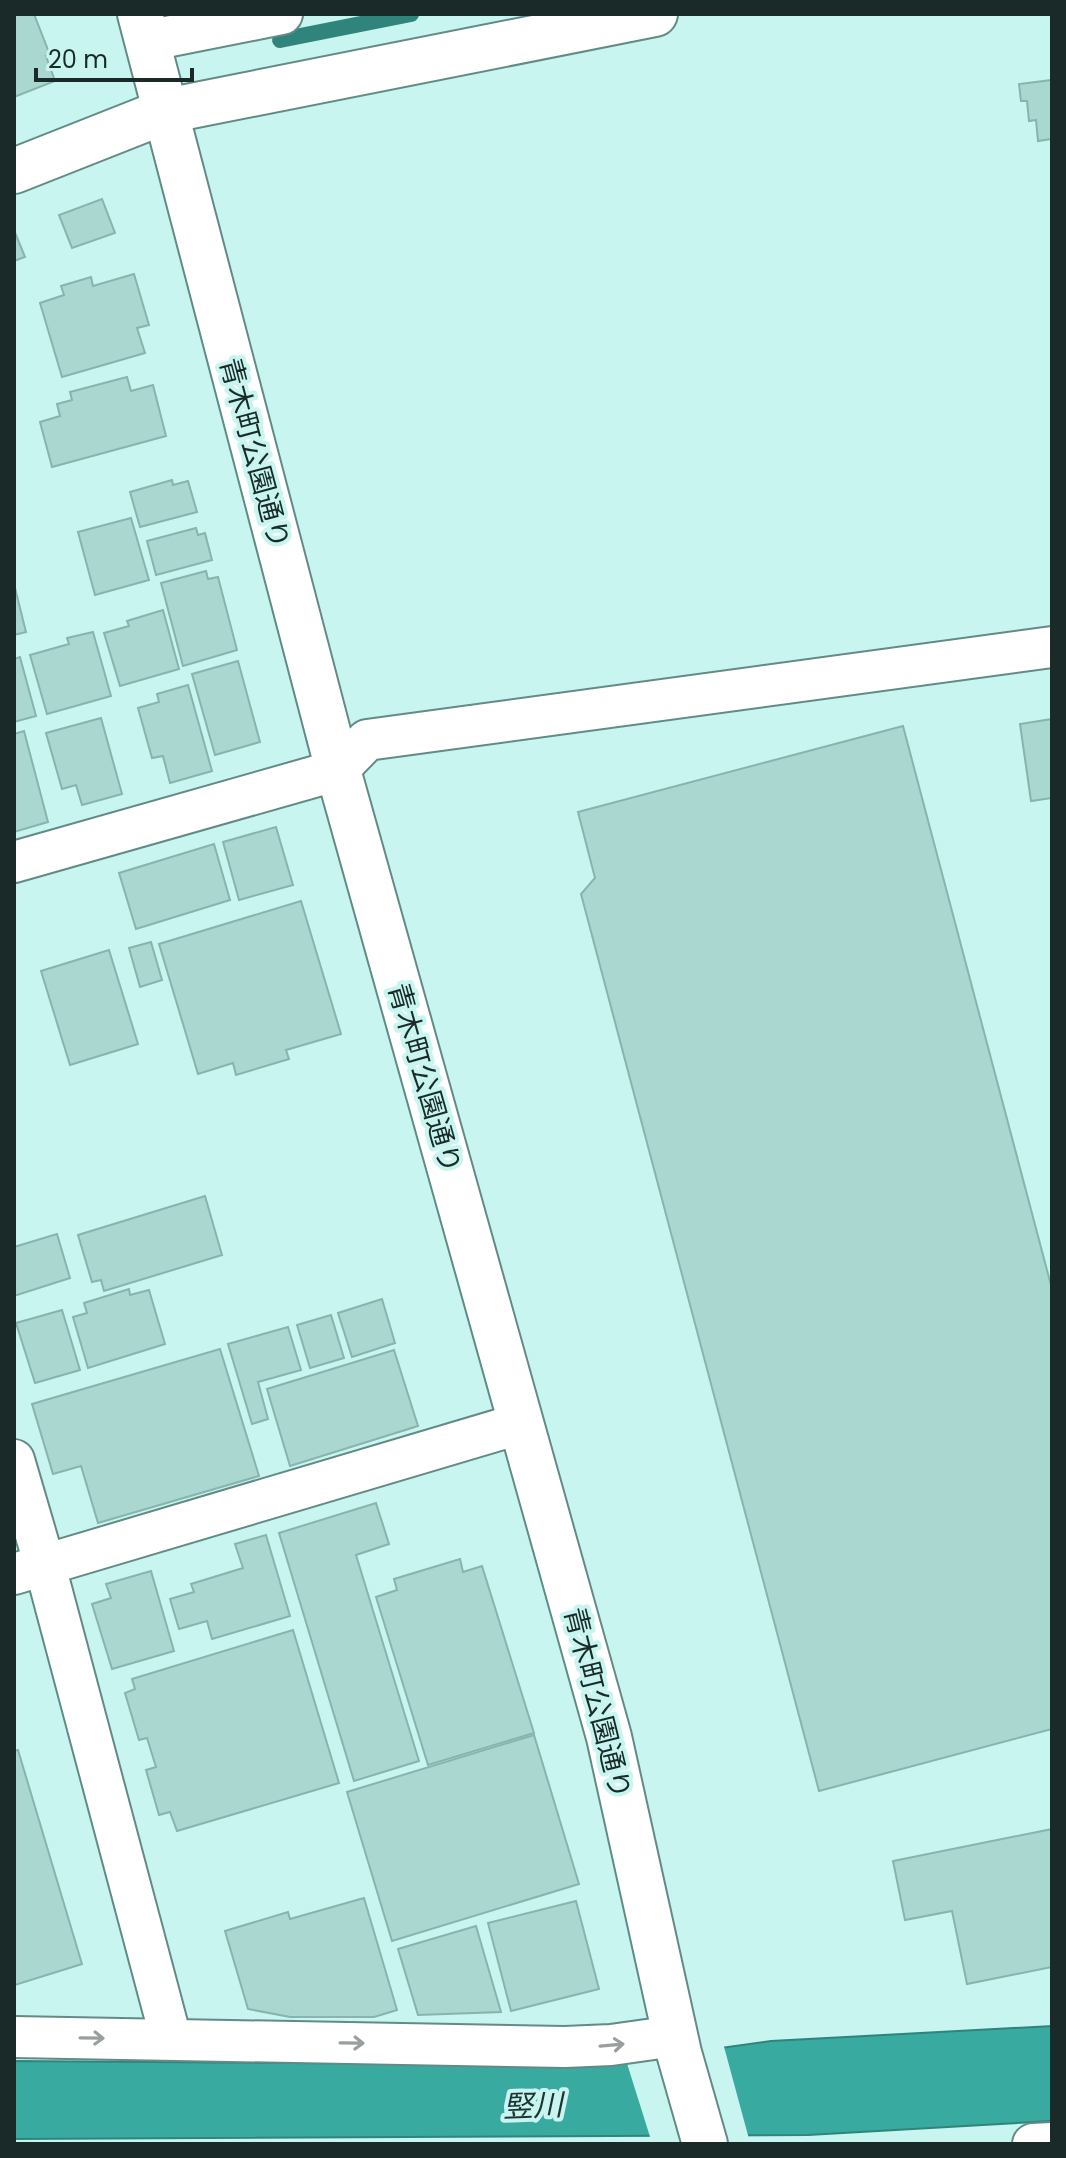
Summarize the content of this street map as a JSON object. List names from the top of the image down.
{
  "streets": {
    "street": ["青木町公園通り"]
  },
  "water": ["竪川"],
  "scale_bar": "20 m"
}
